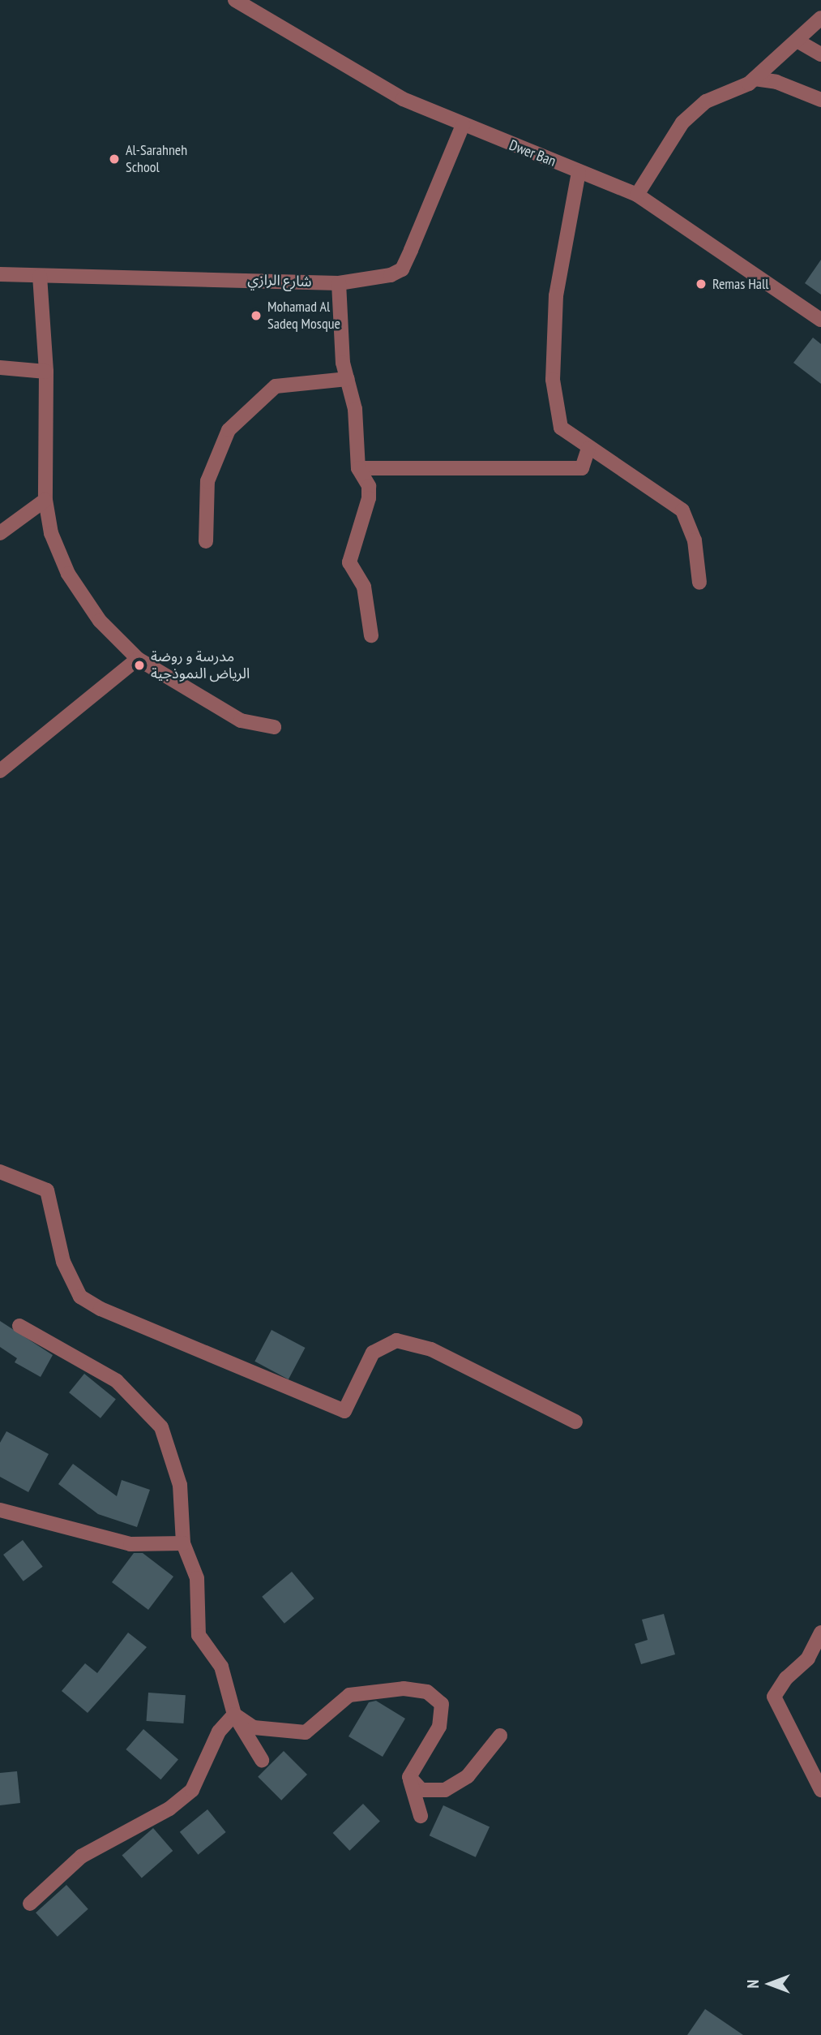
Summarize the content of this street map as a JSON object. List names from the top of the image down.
{
  "streets": {
    "street": ["Dwer Ban", "شارع الرازي"]
  },
  "crossings": [
    ["Dwer Ban", "شارع الرازي"]
  ],
  "places": [
    "Al-Sarahneh School",
    "Remas Hall",
    "Mohamad Al Sadeq Mosque",
    "مدرسة و روضة الرياض النموذجية"
  ],
  "north": "left"
}
